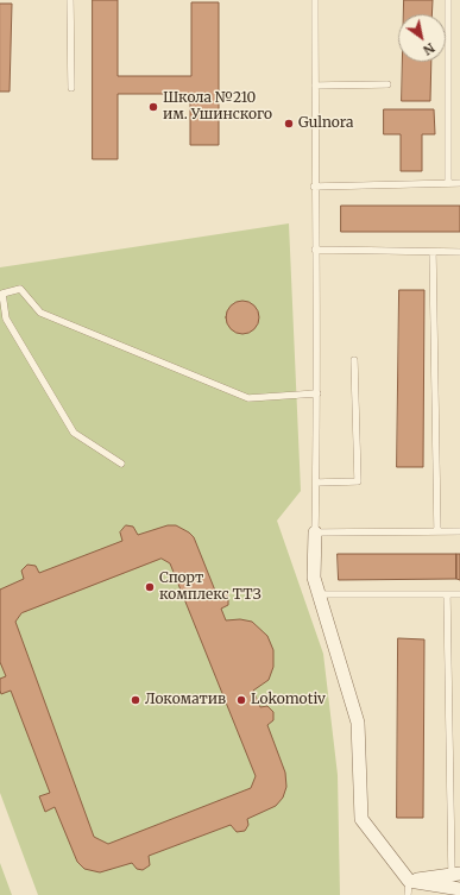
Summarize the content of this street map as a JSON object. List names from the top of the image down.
{
  "places": [
    "Школа №210 им. Ушинского",
    "Gulnora",
    "Спорт комплекс ТТЗ",
    "Локоматив",
    "Lokomotiv"
  ],
  "north": "bottom right"
}
